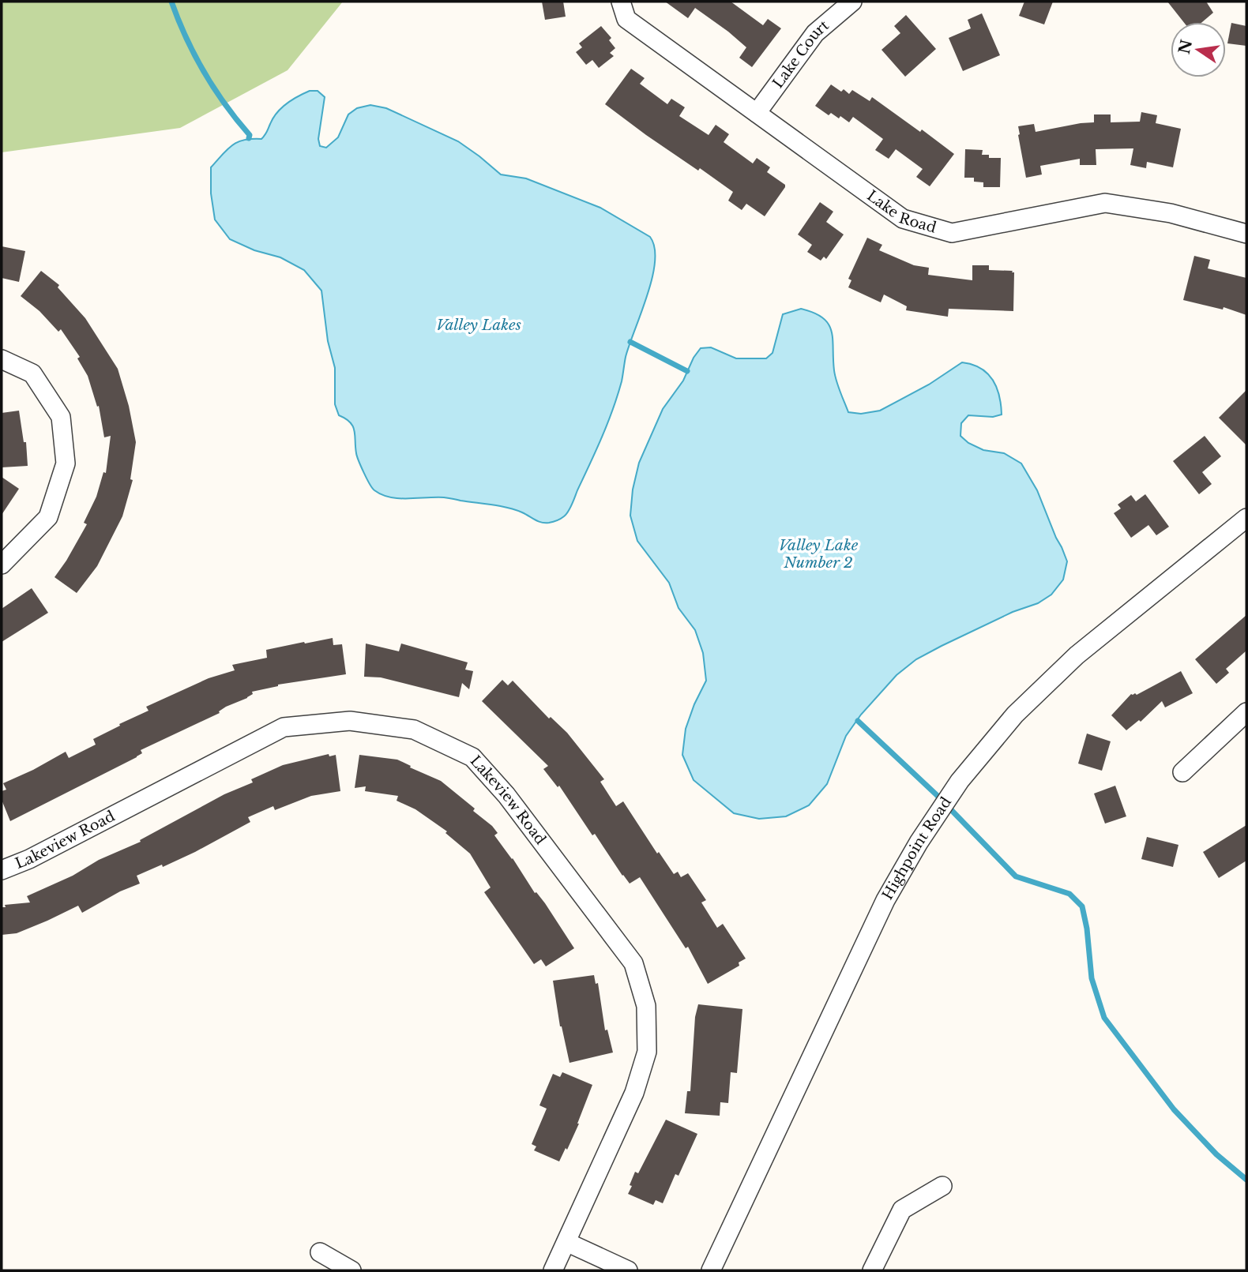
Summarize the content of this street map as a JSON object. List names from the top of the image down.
{
  "streets": {
    "street": [
      "Lake Court",
      "Lake Road",
      "Lakeview Road",
      "Highpoint Road"
    ]
  },
  "crossings": [
    ["Lake Court", "Lake Road"]
  ],
  "water": ["Valley Lakes", "Valley Lake Number 2"],
  "north": "left"
}
